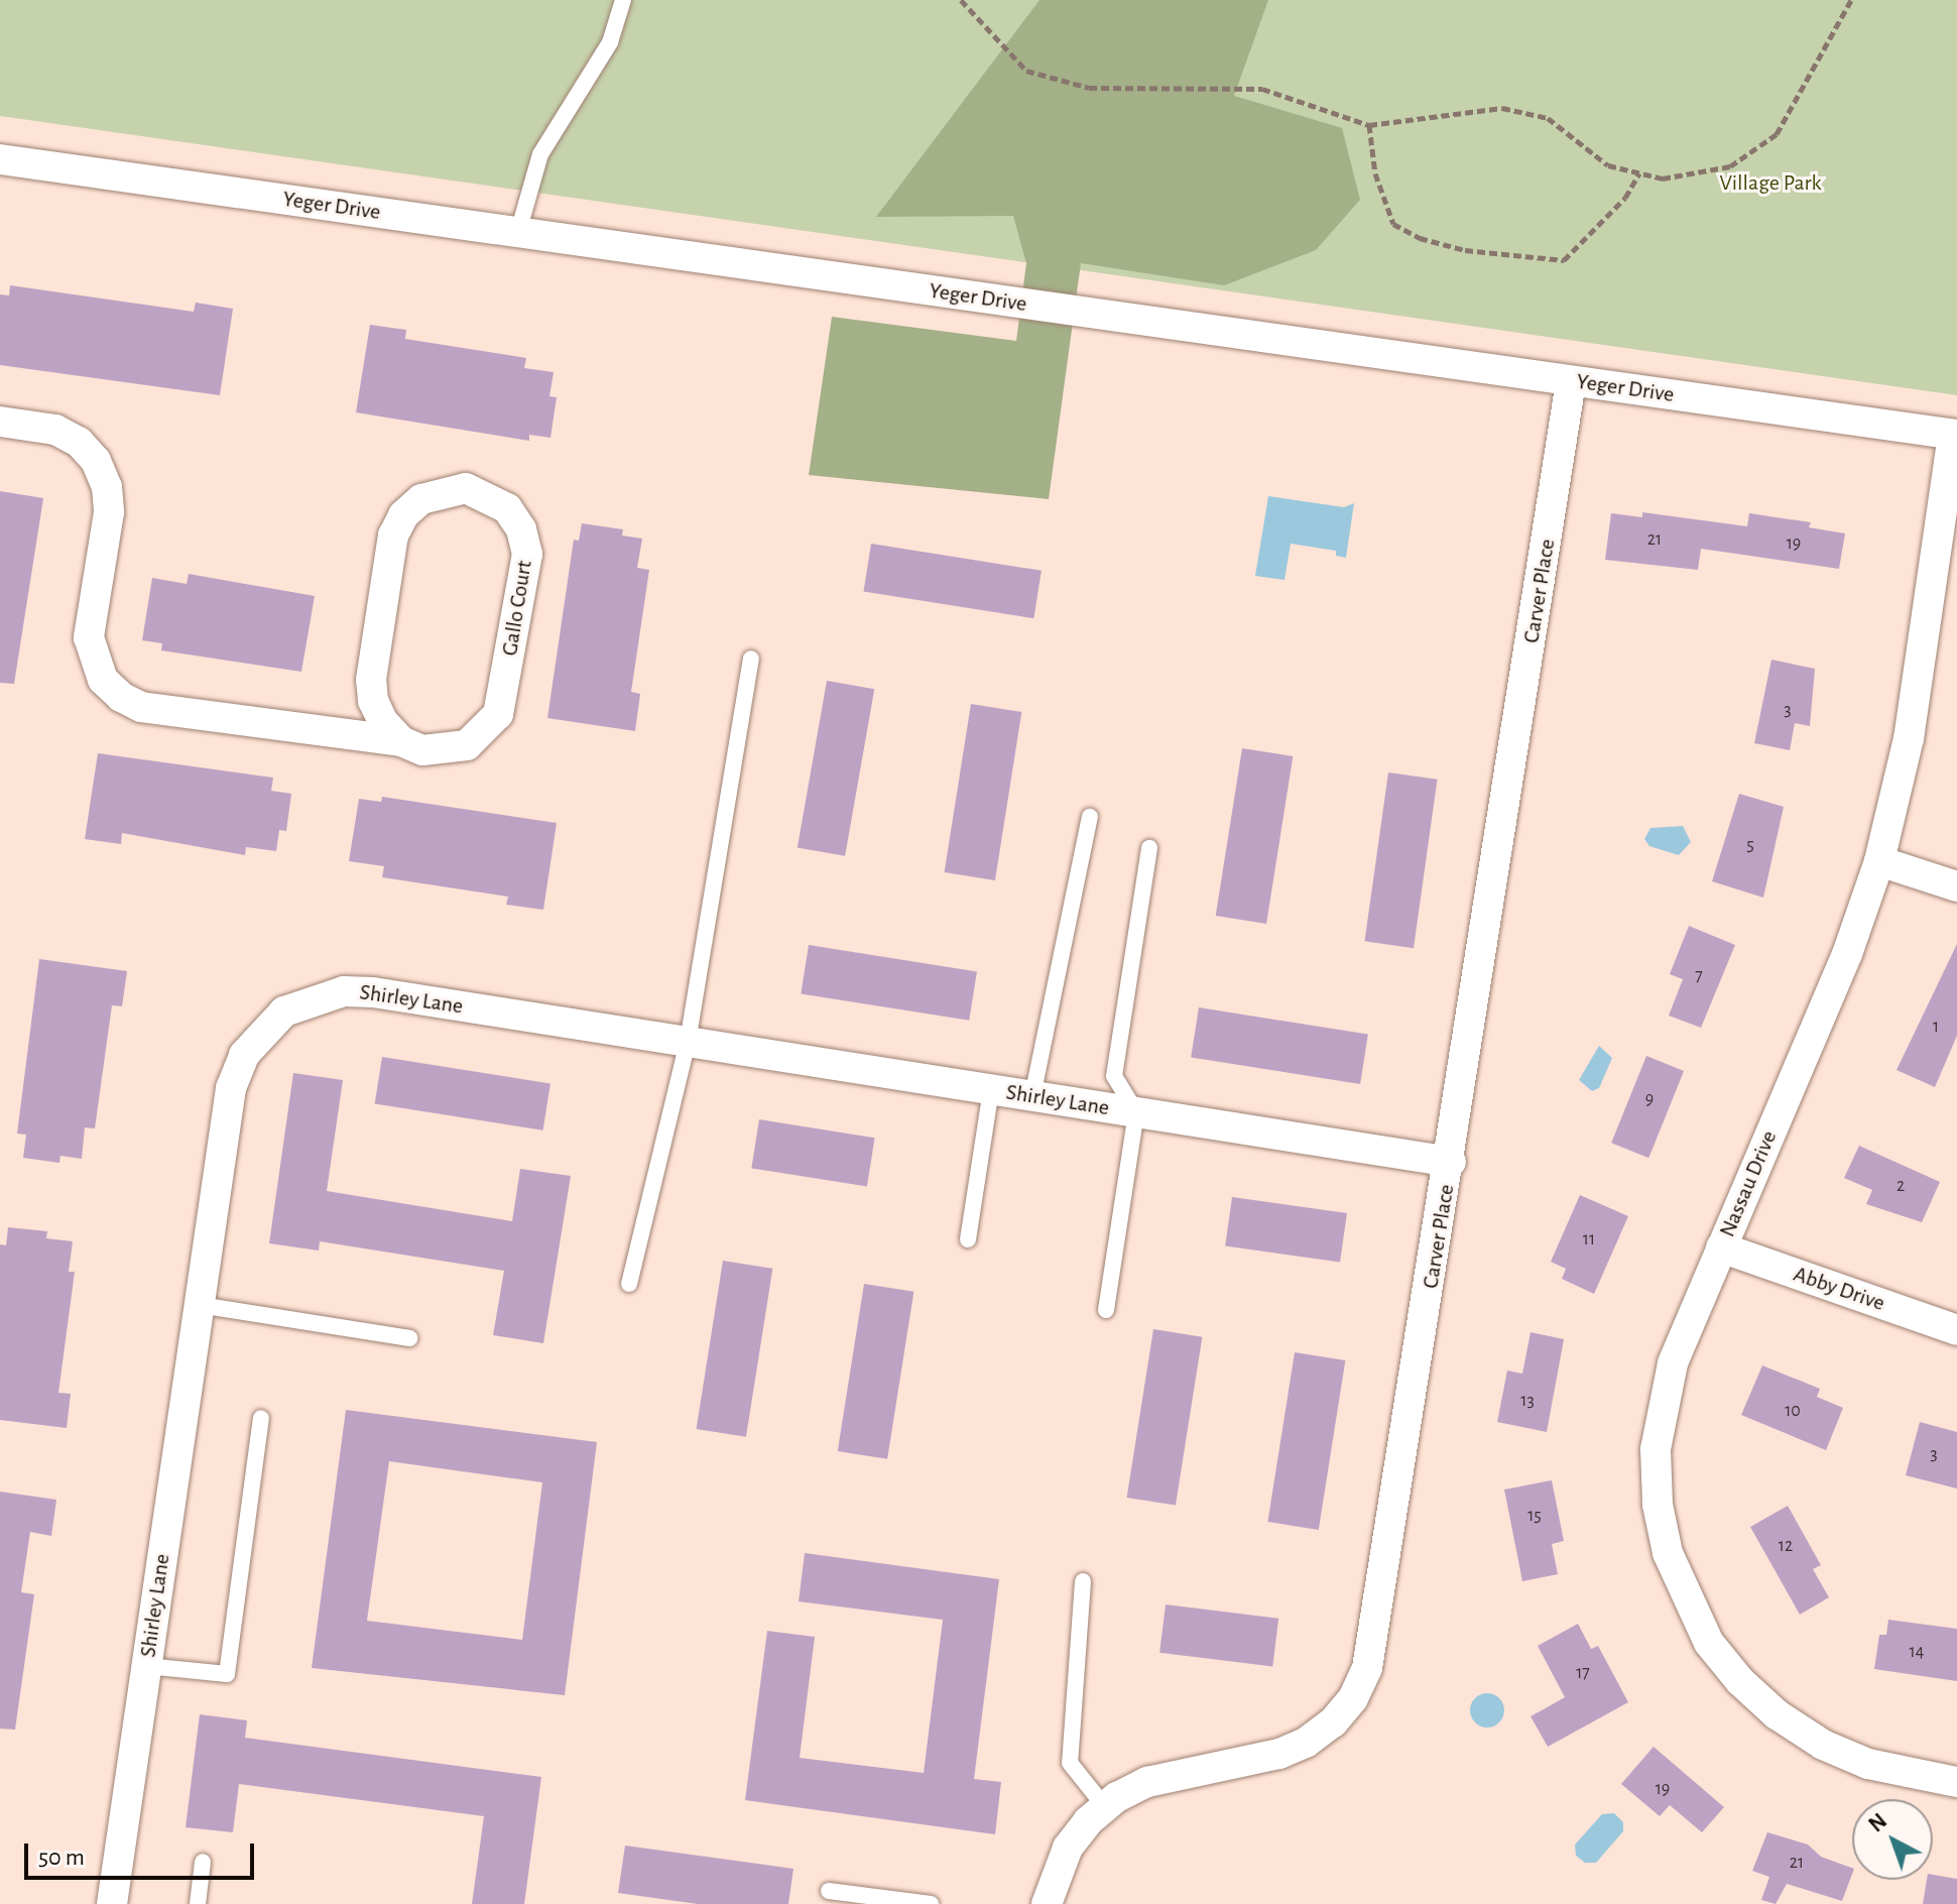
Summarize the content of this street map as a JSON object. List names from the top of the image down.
{
  "streets": {
    "street": [
      "Yeger Drive",
      "Carver Place",
      "Gallo Court",
      "Shirley Lane",
      "Nassau Drive",
      "Abby Drive"
    ]
  },
  "crossings": [
    ["Yeger Drive", "Carver Place"],
    ["Yeger Drive", "Nassau Drive"],
    ["Carver Place", "Shirley Lane"],
    ["Nassau Drive", "Abby Drive"]
  ],
  "parks": ["Village Park"],
  "house_numbers": [
    "21",
    "19",
    "3",
    "5",
    "7",
    "1",
    "9",
    "2",
    "11",
    "13",
    "10",
    "3",
    "15",
    "12",
    "14",
    "17",
    "19",
    "21"
  ],
  "scale_bar": "50 m",
  "north": "top left"
}
